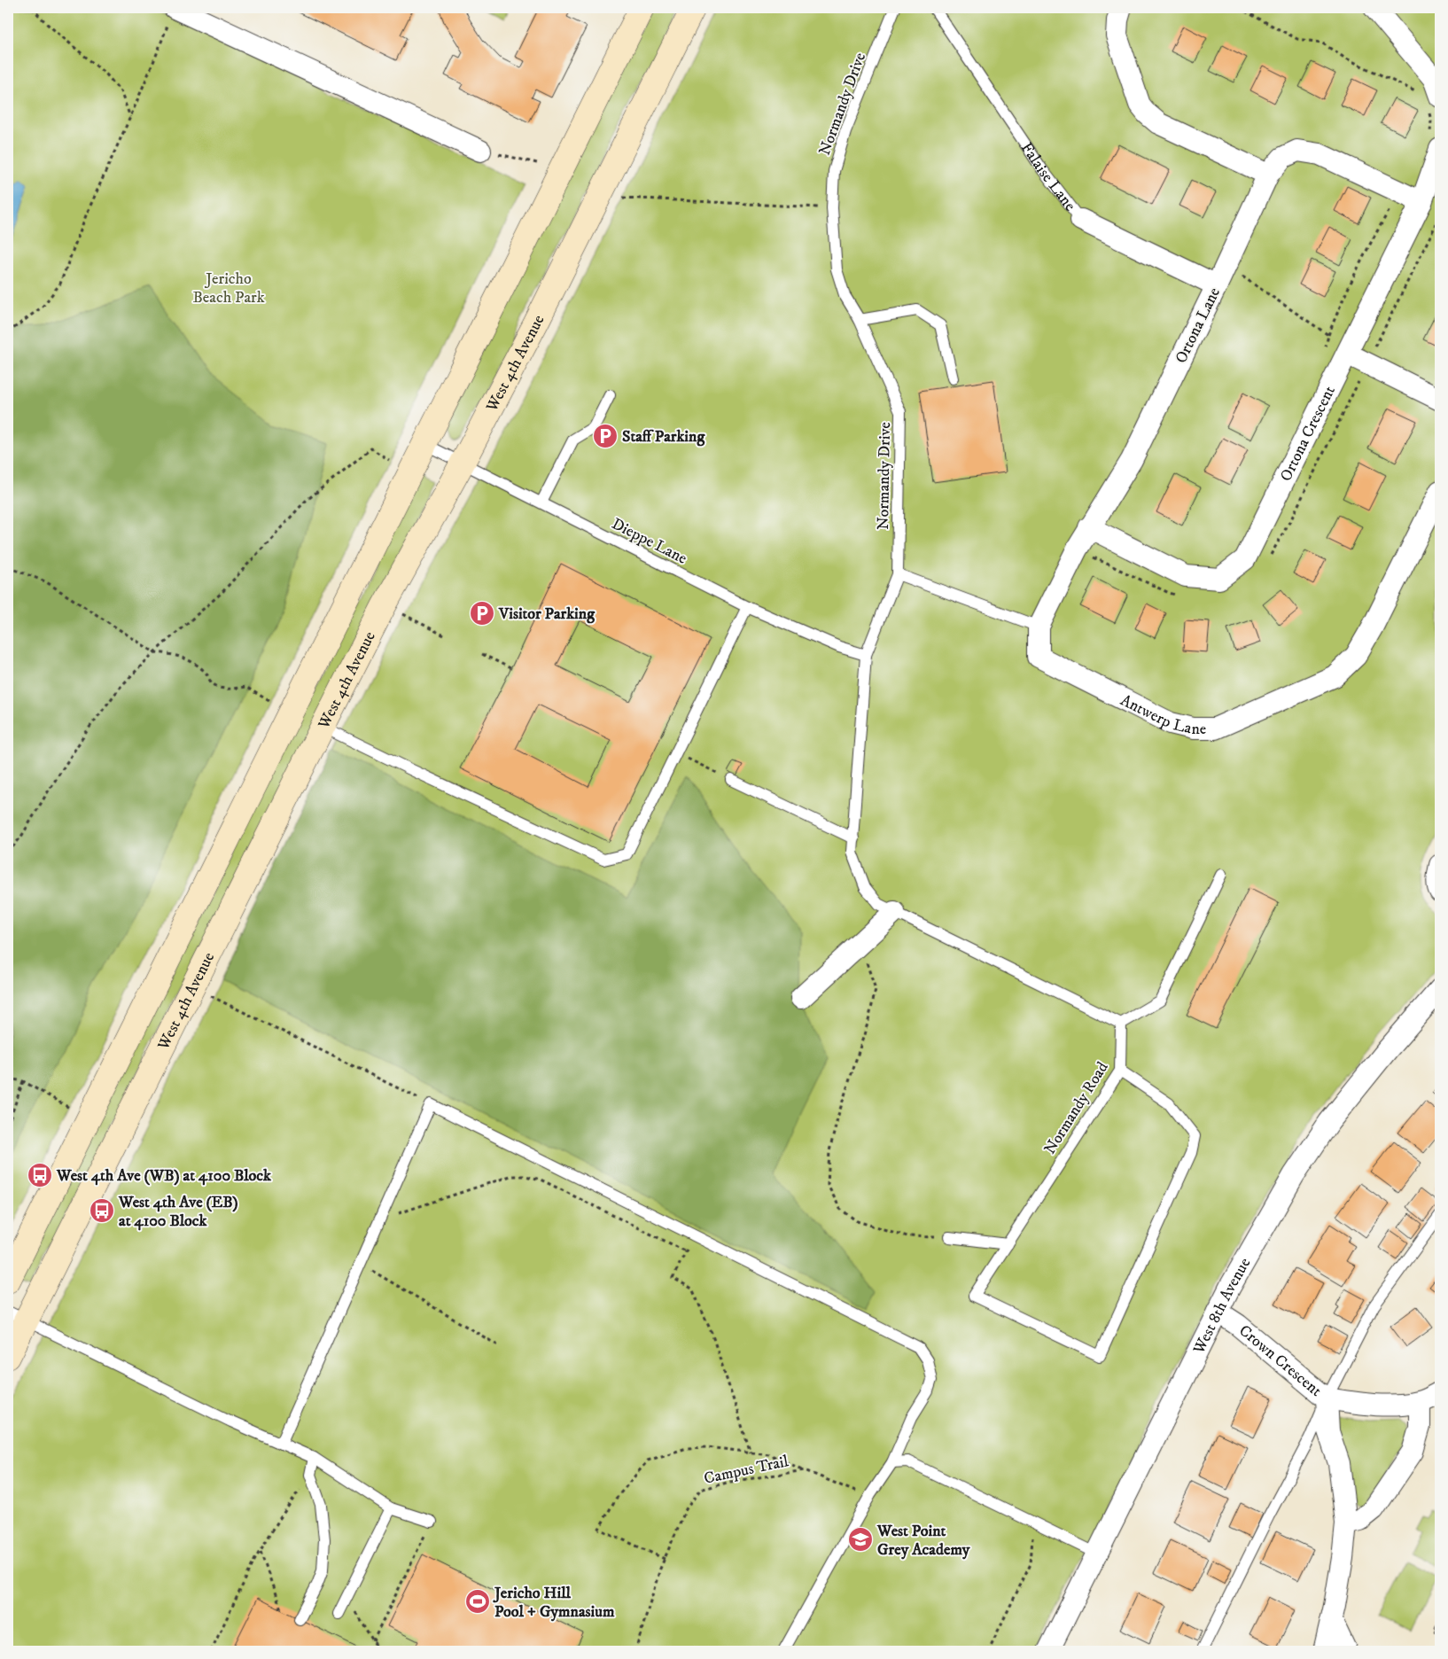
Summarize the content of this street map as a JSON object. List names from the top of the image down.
{
  "streets": {
    "main road": ["West 4th Avenue"],
    "street": [
      "Falaise Lane",
      "Ortona Lane",
      "Ortona Crescent",
      "Antwerp Lane",
      "West 8th Avenue",
      "Crown Crescent"
    ],
    "lane": ["Normandy Drive", "Dieppe Lane", "Normandy Road"],
    "path": ["Campus Trail"]
  },
  "crossings": [
    ["Normandy Drive", "Dieppe Lane"],
    ["Falaise Lane", "Ortona Lane"],
    ["Ortona Lane", "Ortona Crescent"],
    ["Ortona Lane", "Antwerp Lane"],
    ["West 4th Avenue", "Dieppe Lane"],
    ["West 8th Avenue", "Crown Crescent"]
  ],
  "parks": ["Jericho Beach Park"],
  "places": {
    "parking": ["Staff Parking", "Visitor Parking"],
    "bus stop": ["West 4th Ave (WB) at 4100 Block", "West 4th Ave (EB) at 4100 Block"],
    "school or university": ["West Point Grey Academy"],
    "sports": ["Jericho Hill Pool + Gymnasium"]
  }
}
